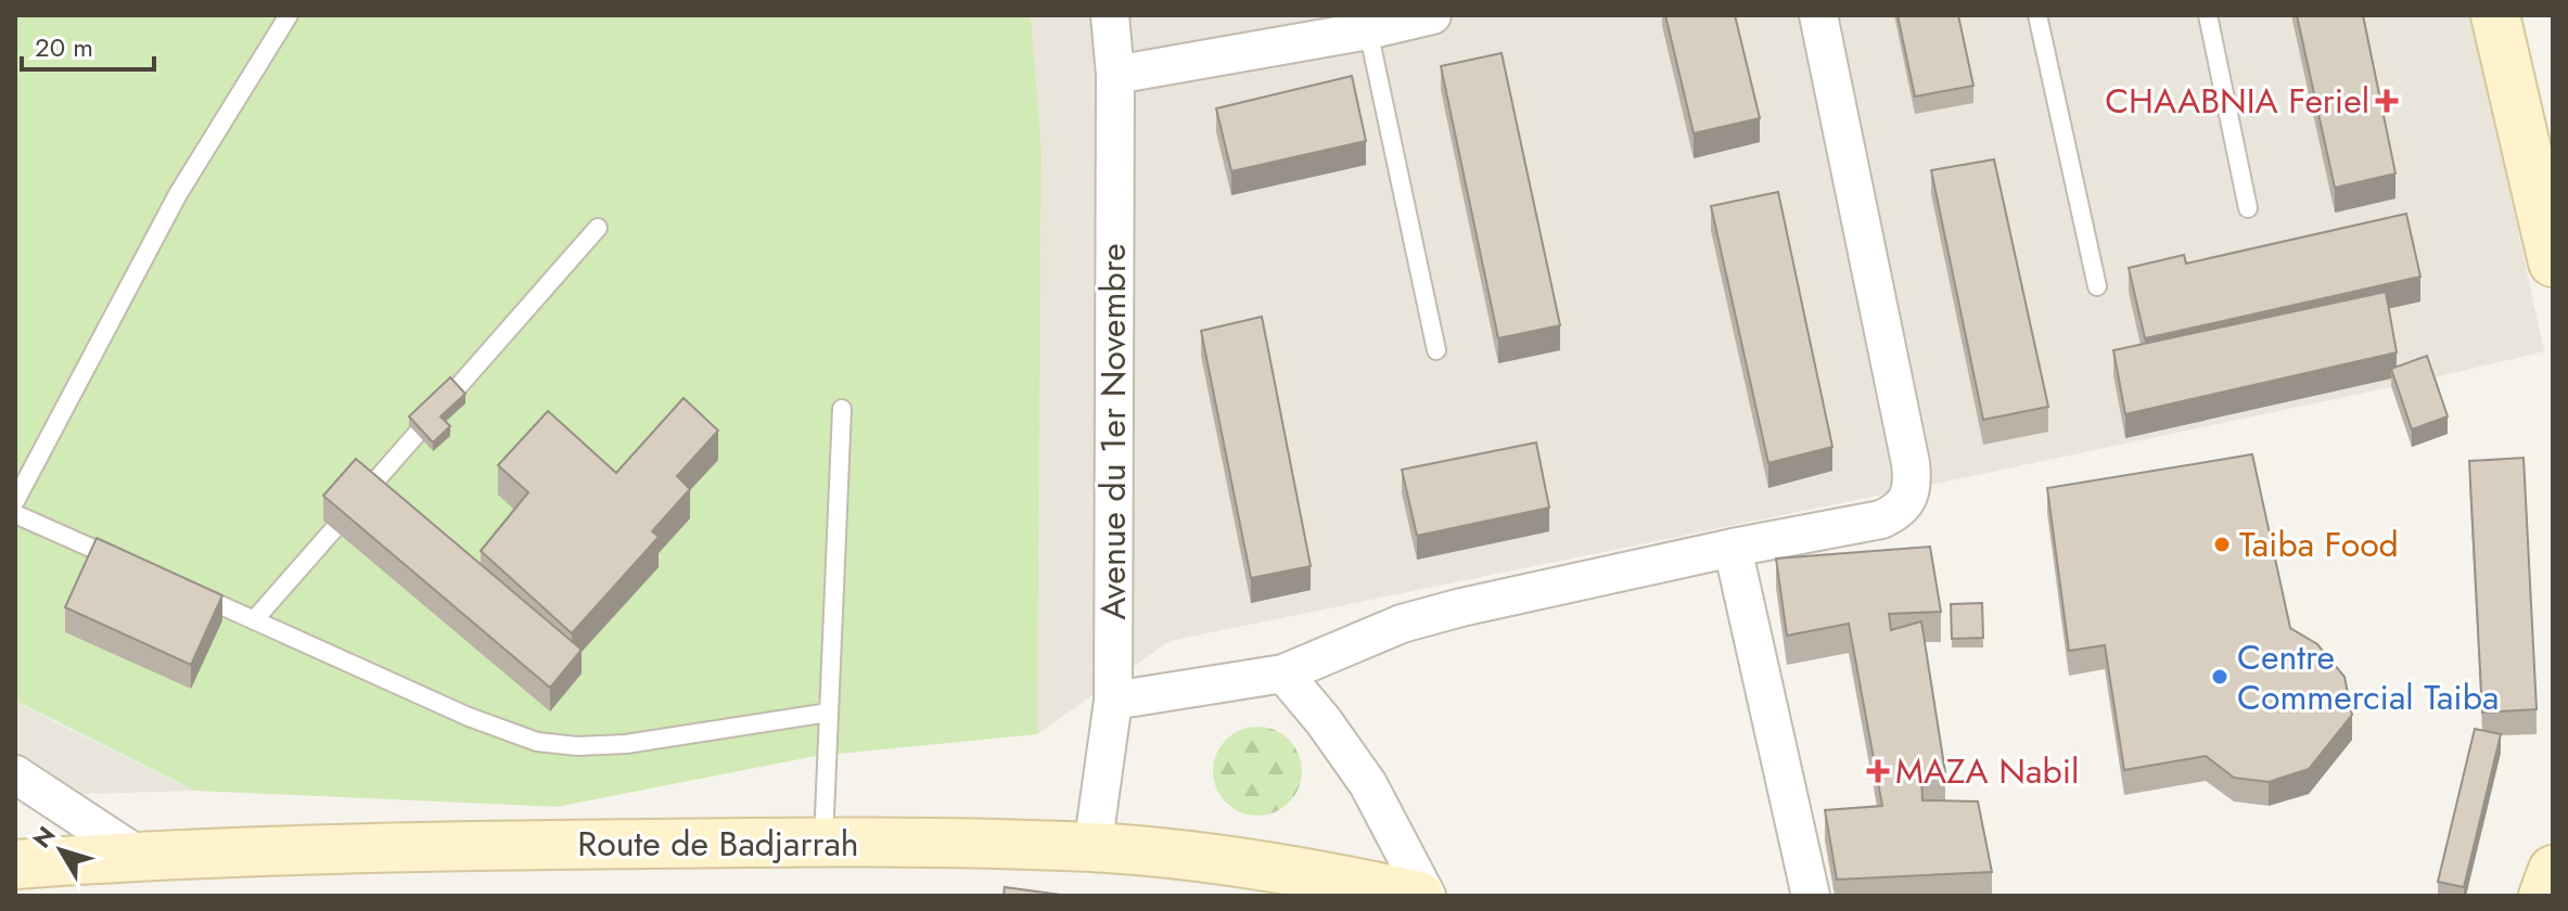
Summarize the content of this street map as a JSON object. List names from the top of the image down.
{
  "streets": {
    "main road": ["Route de Badjarrah"],
    "street": ["Avenue du 1er Novembre"]
  },
  "crossings": [
    ["Avenue du 1er Novembre", "Route de Badjarrah"]
  ],
  "places": {
    "health": ["CHAABNIA Feriel", "MAZA Nabil"],
    "other": ["Taiba Food", "Centre Commercial Taiba"]
  },
  "scale_bar": "20 m",
  "north": "top left"
}
